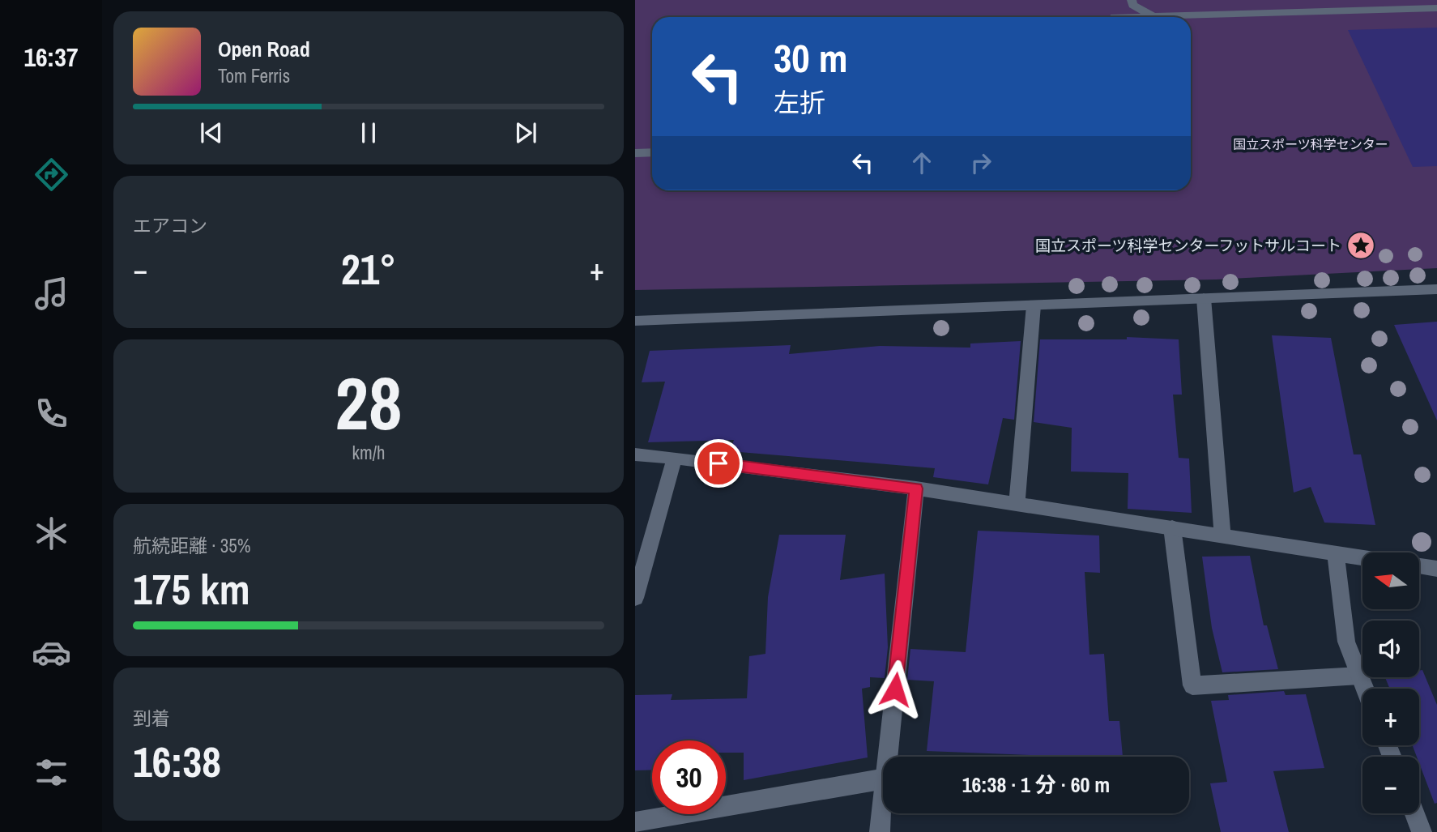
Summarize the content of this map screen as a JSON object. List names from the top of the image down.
{
  "parks": ["国立スポーツ科学センター"],
  "places": {
    "place": ["国立スポーツ科学センターフットサルコート"]
  },
  "north": "left",
  "page": {
    "tabs": "16:37",
    "turn": ["30 m", "左折"],
    "song": ["Open Road", "Tom Ferris"],
    "tile": [
      "エアコン",
      ["28", "km/h"],
      ["航続距離 · 35%", "175 km"],
      ["到着", "16:38"]
    ],
    "heat": ["−", "21°", "+"],
    "map_buttons": ["+", "−"],
    "limit": "30",
    "trip": "16:38 · 1 分 · 60 m"
  }
}
